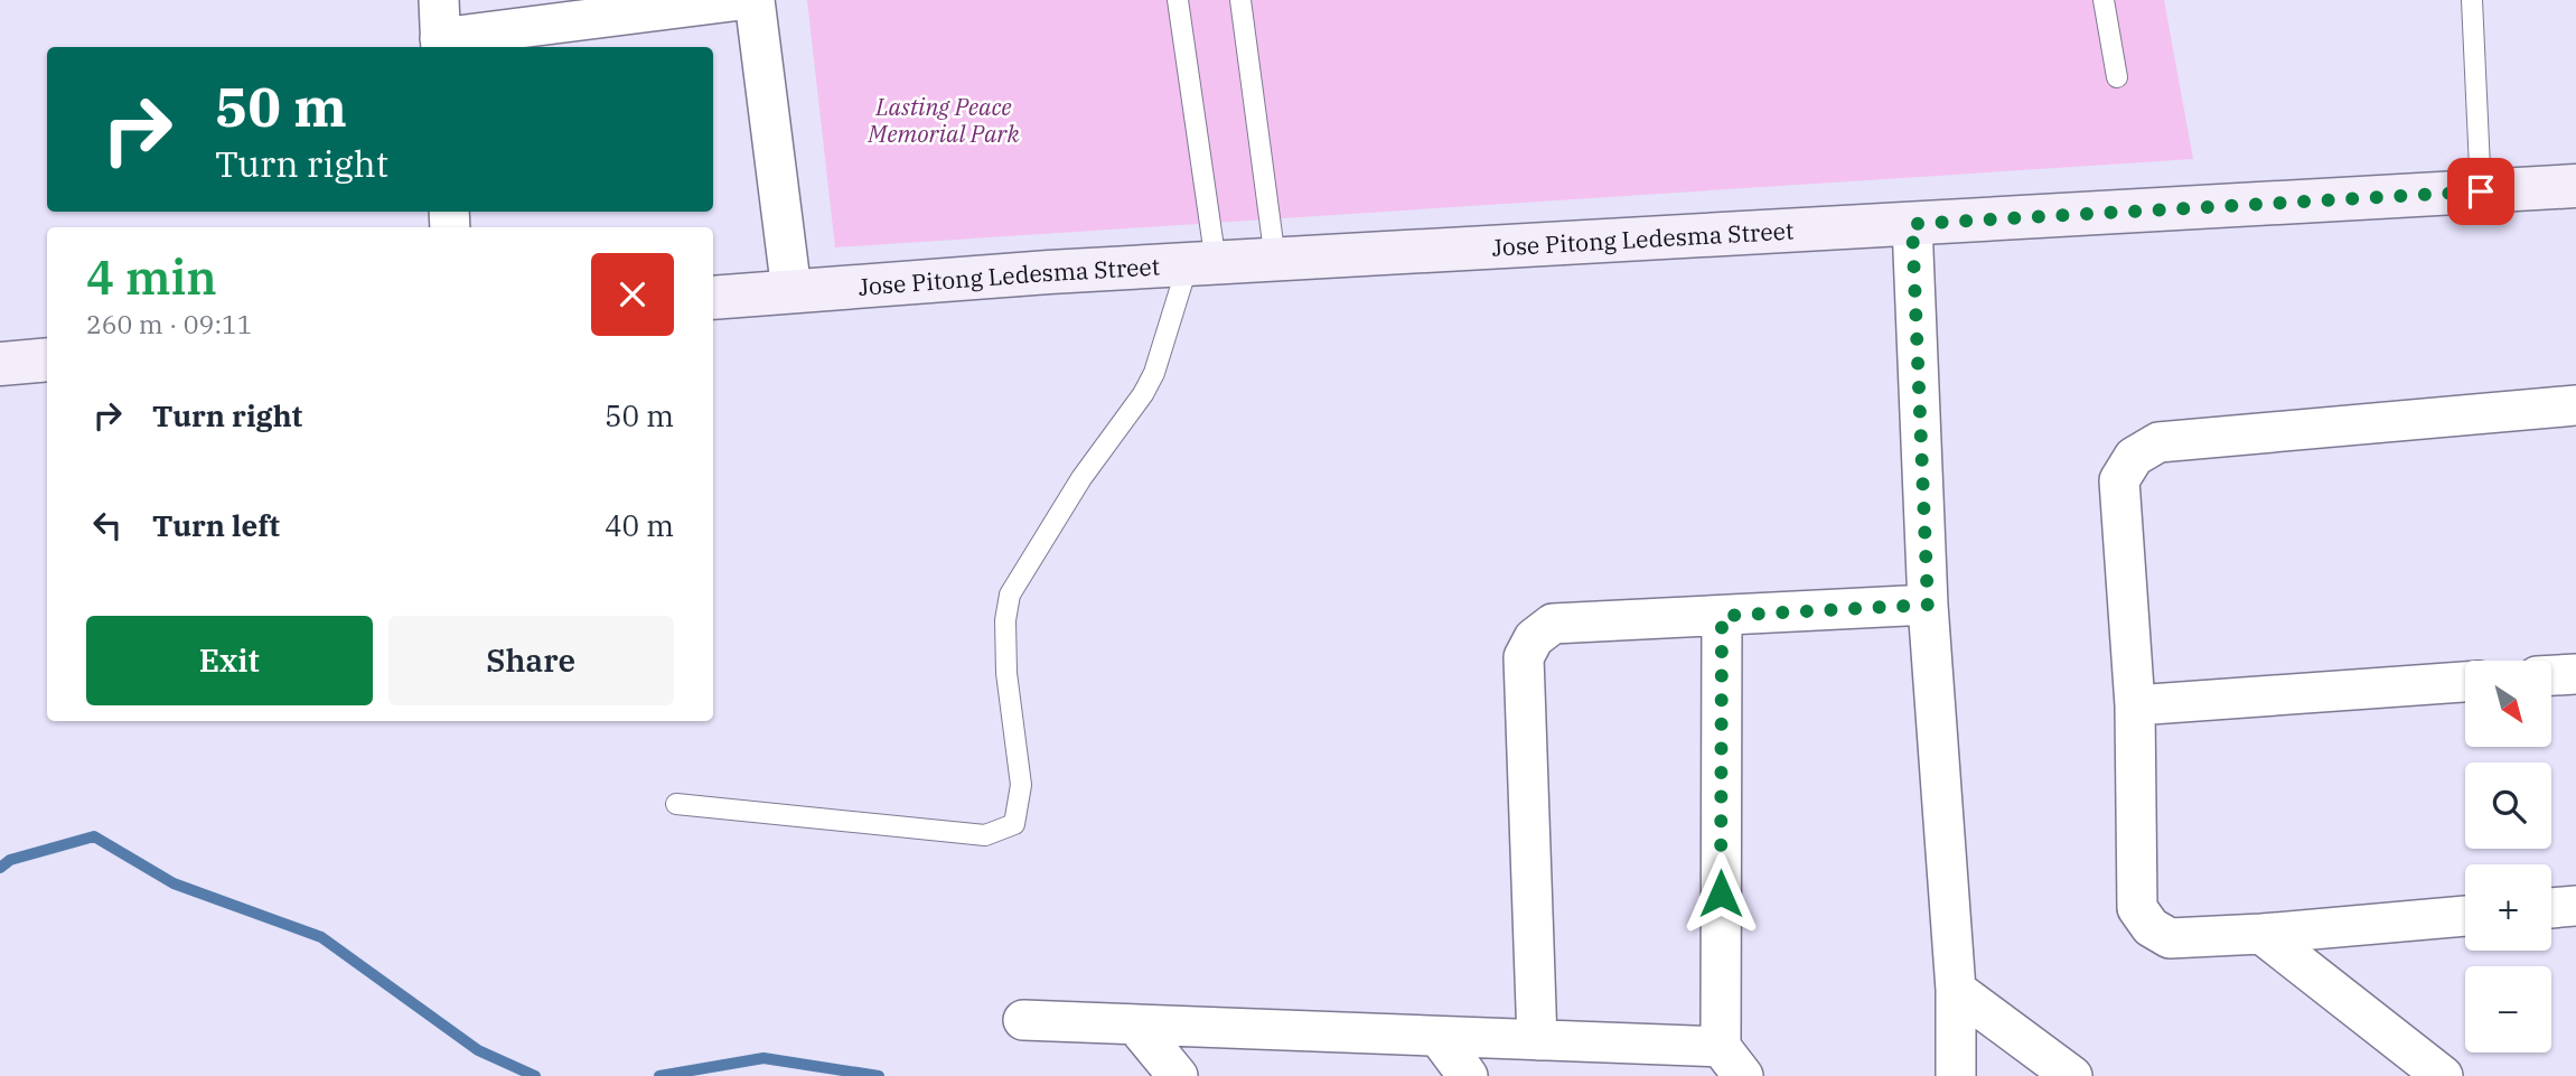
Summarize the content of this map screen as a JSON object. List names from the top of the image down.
{
  "streets": {
    "main road": ["Jose Pitong Ledesma Street"]
  },
  "parks": ["Lasting Peace Memorial Park"],
  "north": "bottom right",
  "page": {
    "turn": ["50 m", "Turn right"],
    "heading": ["4 min", "260 m · 09:11"],
    "list": [
      {
        "name": "Turn right",
        "value": "50 m"
      },
      {
        "name": "Turn left",
        "value": "40 m"
      }
    ],
    "buttons": ["Exit", "Share"],
    "map_buttons": ["+", "−"]
  }
}
